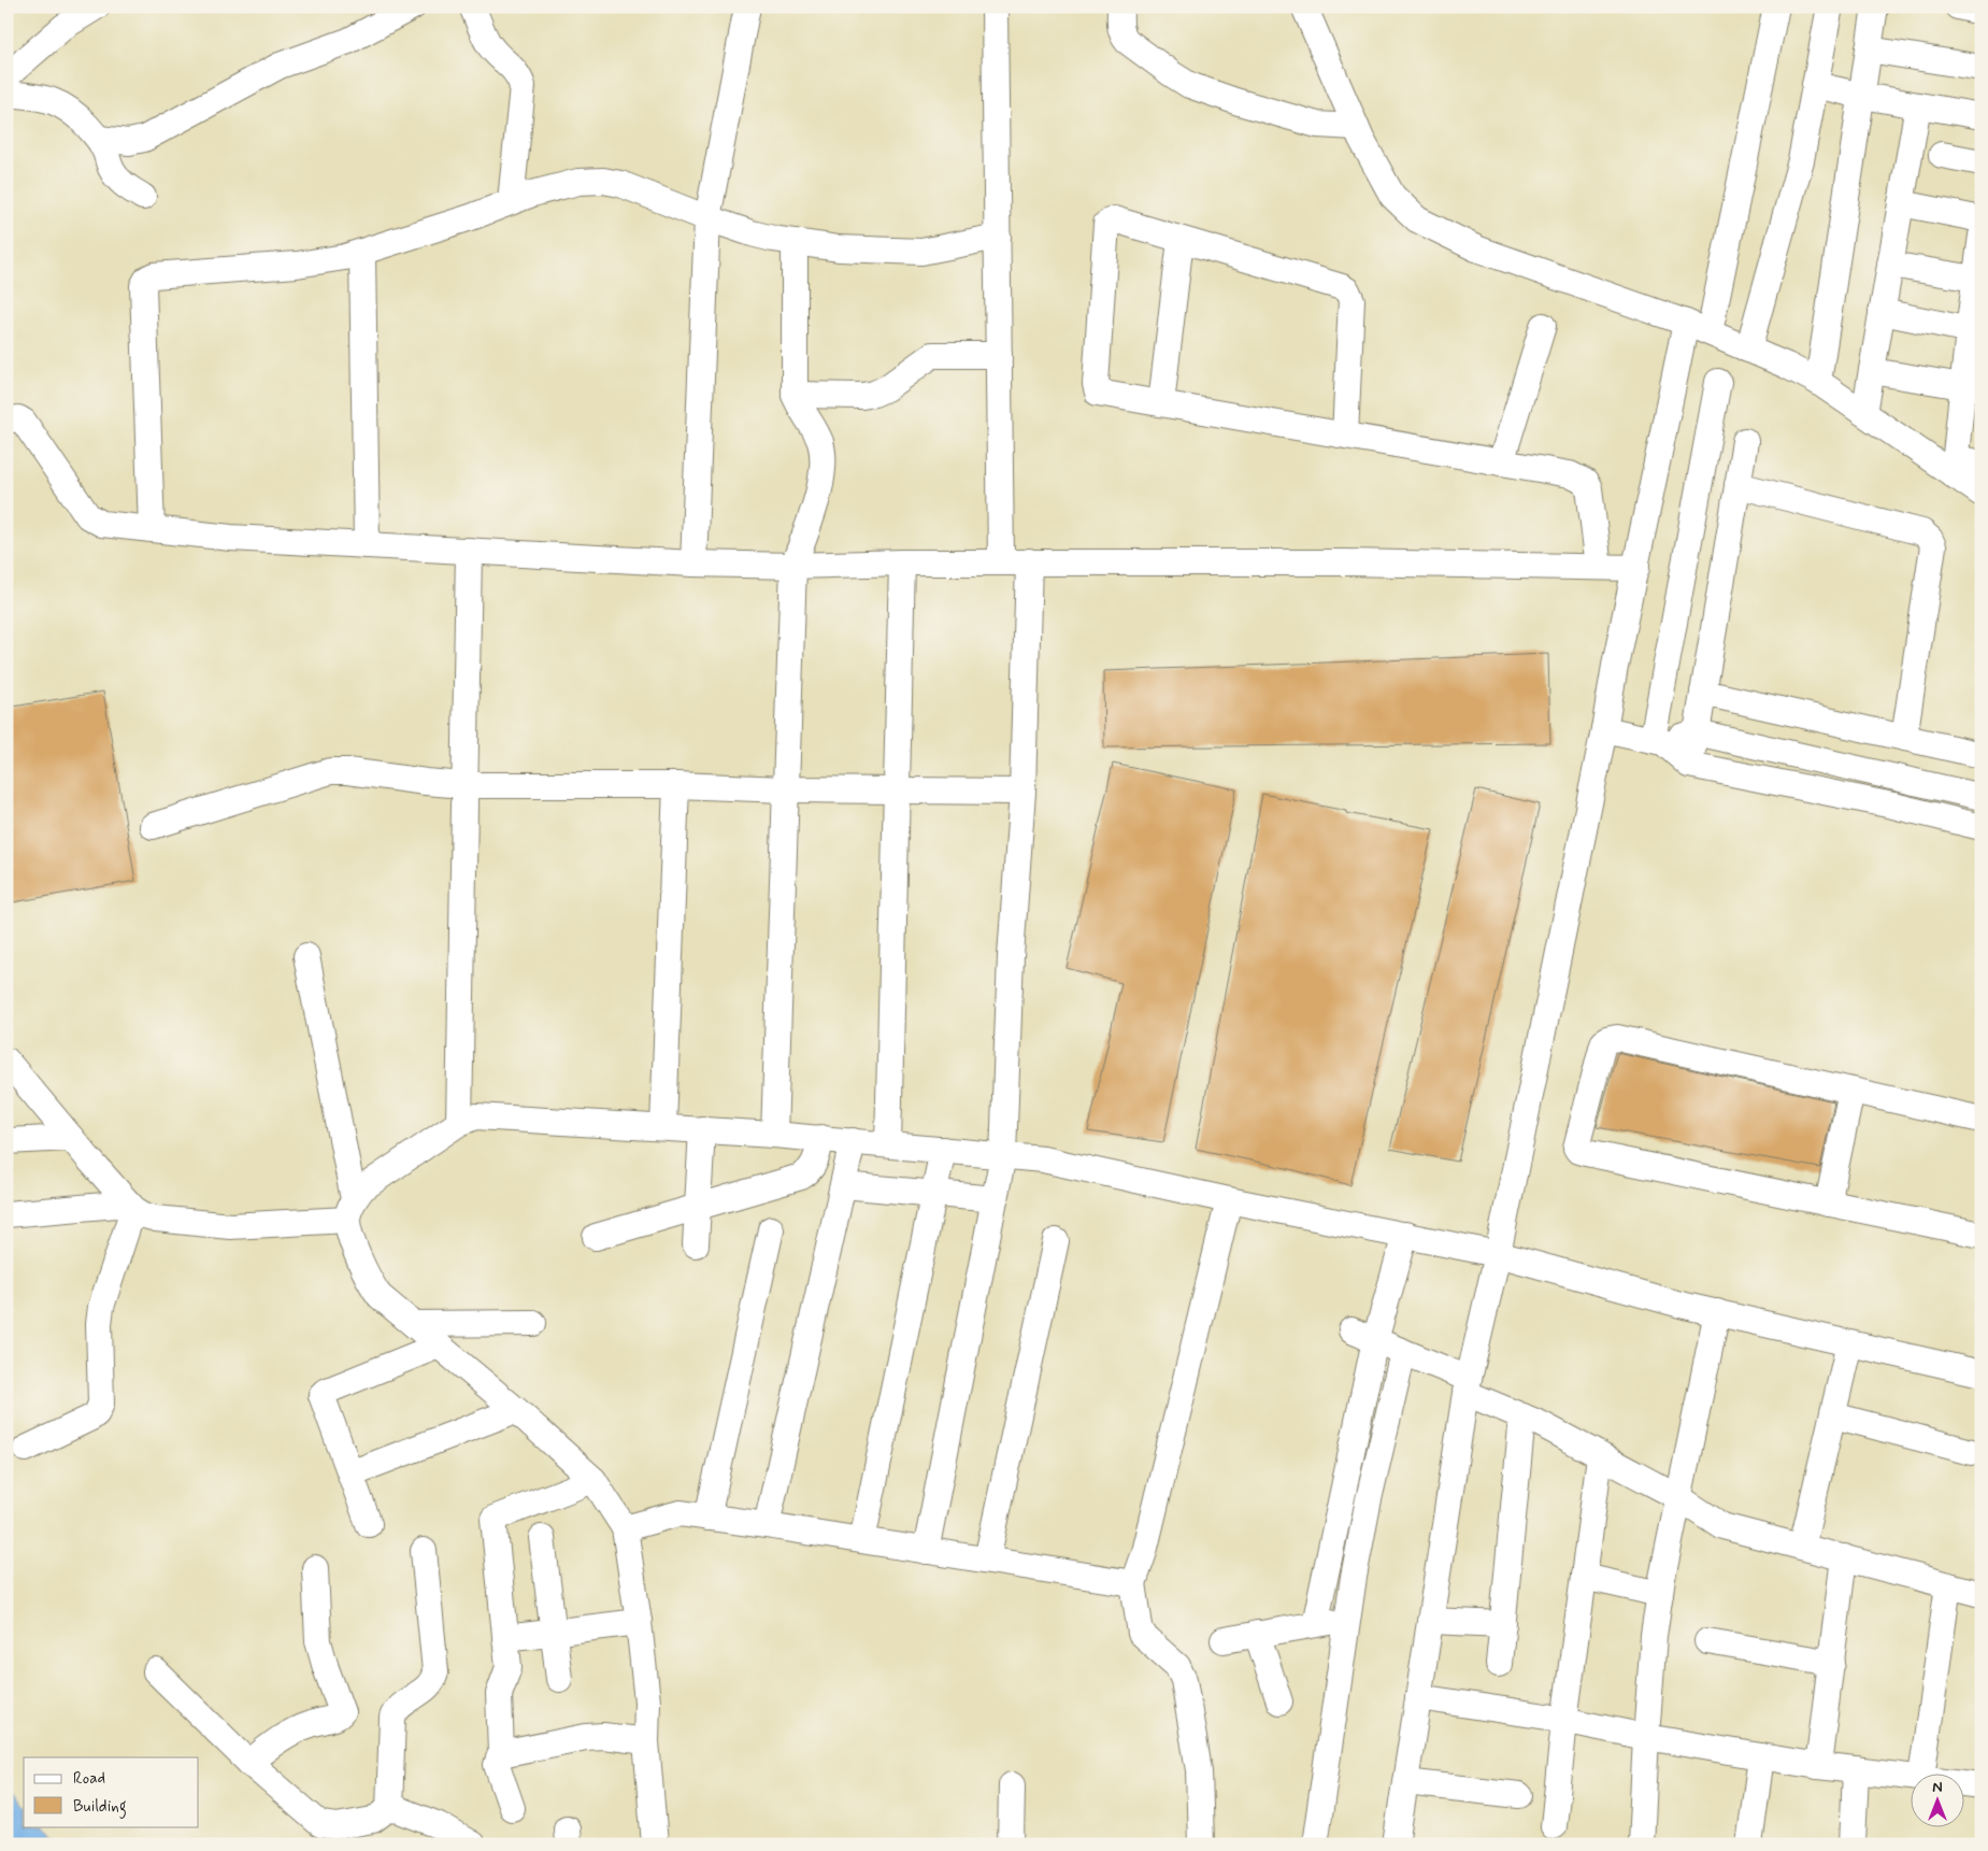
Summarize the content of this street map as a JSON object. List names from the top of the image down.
{
  "legend": ["Road", "Building"],
  "north": "top"
}
